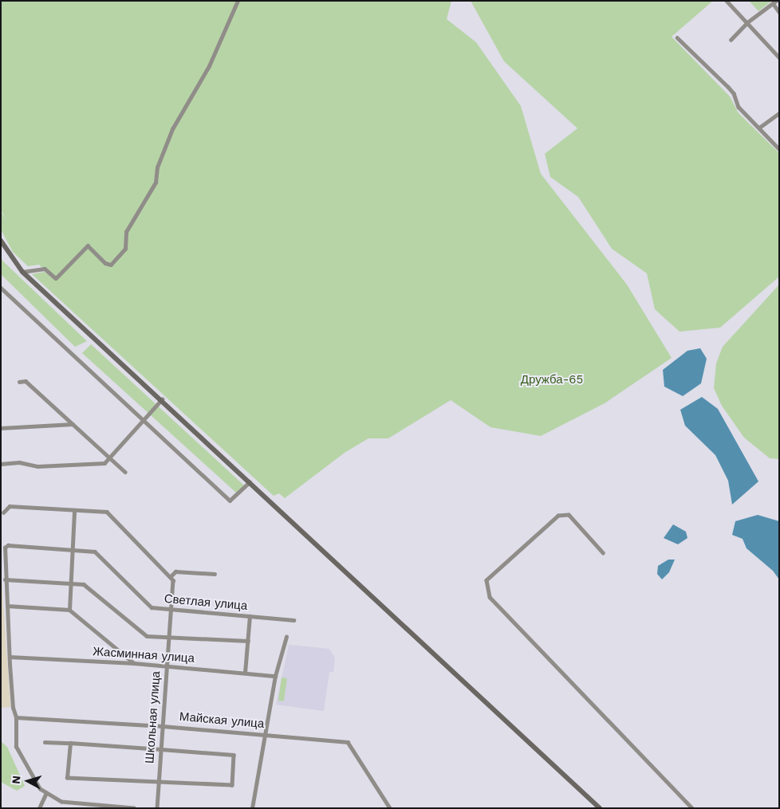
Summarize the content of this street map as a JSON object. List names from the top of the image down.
{
  "streets": {
    "street": [
      "Светлая улица",
      "Жасминная улица",
      "Школьная улица",
      "Майская улица"
    ]
  },
  "crossings": [
    ["Светлая улица", "Школьная улица"],
    ["Жасминная улица", "Школьная улица"],
    ["Школьная улица", "Майская улица"]
  ],
  "parks": ["Дружба-65"],
  "north": "left"
}
